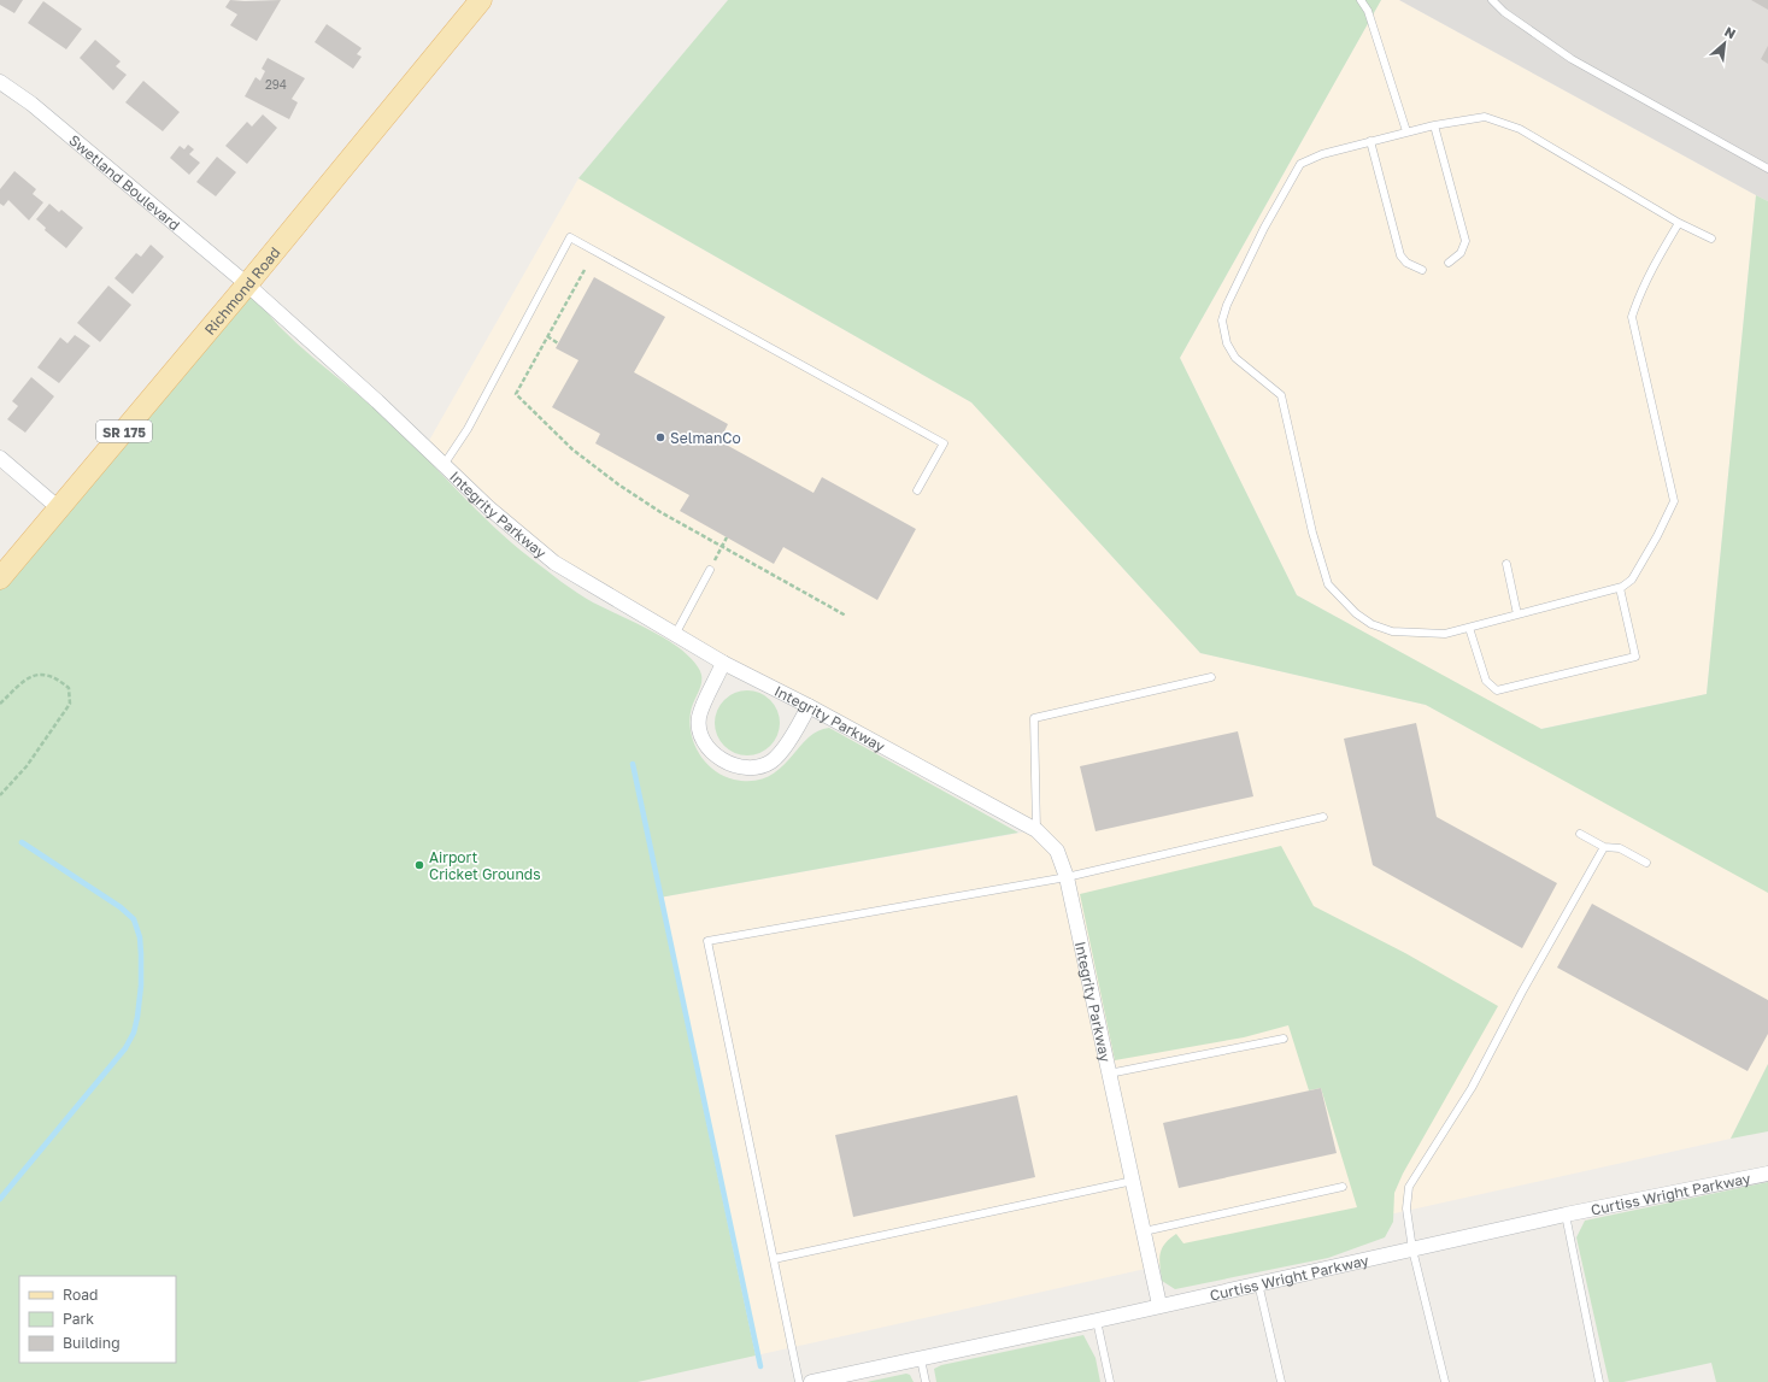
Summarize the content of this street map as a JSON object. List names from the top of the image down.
{
  "streets": {
    "main road": ["Richmond Road", "SR 175"],
    "street": ["Swetland Boulevard", "Integrity Parkway", "Curtiss Wright Parkway"]
  },
  "crossings": [
    ["Swetland Boulevard", "Richmond Road"],
    ["Swetland Boulevard", "Integrity Parkway"],
    ["Richmond Road", "Integrity Parkway"],
    ["Integrity Parkway", "Curtiss Wright Parkway"]
  ],
  "places": ["SelmanCo", "Airport Cricket Grounds"],
  "house_numbers": ["294"],
  "legend": ["Road", "Park", "Building"],
  "north": "top right"
}
